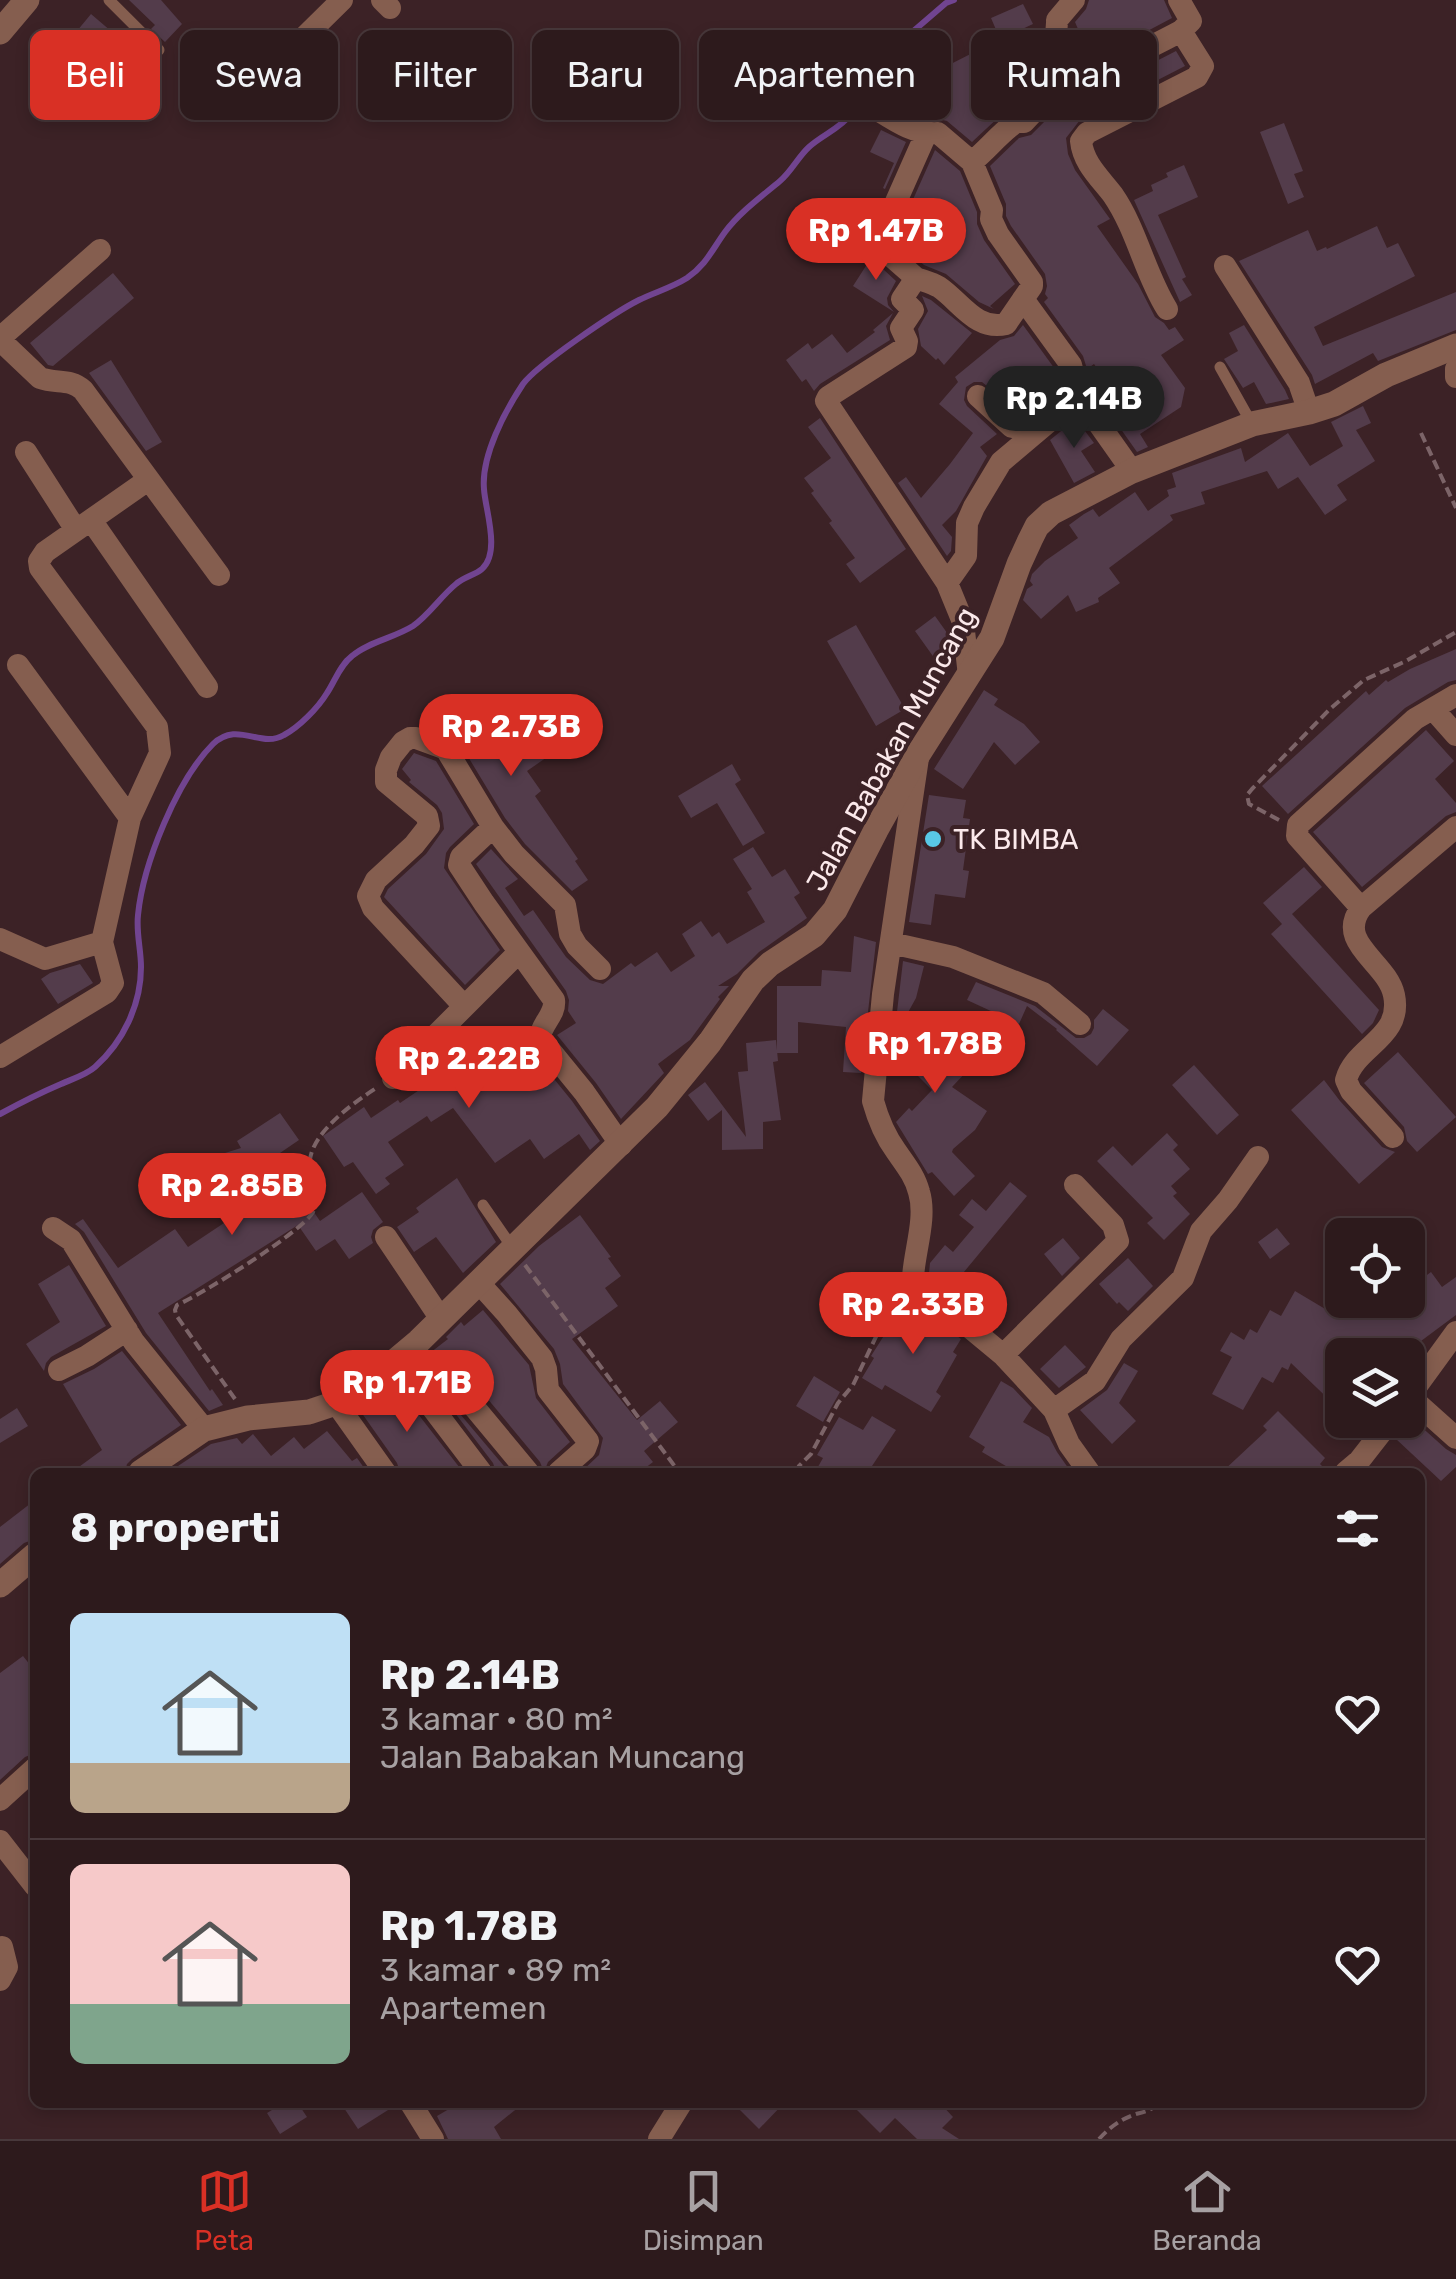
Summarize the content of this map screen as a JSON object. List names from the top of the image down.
{
  "streets": {
    "street": ["Jalan Babakan Muncang"]
  },
  "places": ["TK BIMBA"],
  "page": {
    "chip": [
      "Beli",
      "Sewa",
      "Filter",
      "Baru",
      "Apartemen",
      "Rumah"
    ],
    "price": [
      "Rp 1.47B",
      "Rp 2.14B",
      "Rp 2.73B",
      "Rp 1.78B",
      "Rp 2.22B",
      "Rp 2.85B",
      "Rp 2.33B",
      "Rp 1.71B"
    ],
    "heading": "8 properti",
    "list": [
      {
        "name": "Rp 2.14B",
        "note": "3 kamar · 80 m² · Jalan Babakan Muncang"
      },
      {
        "name": "Rp 1.78B",
        "note": "3 kamar · 89 m² · Apartemen"
      }
    ],
    "tabs": ["Peta", "Disimpan", "Beranda"]
  }
}
